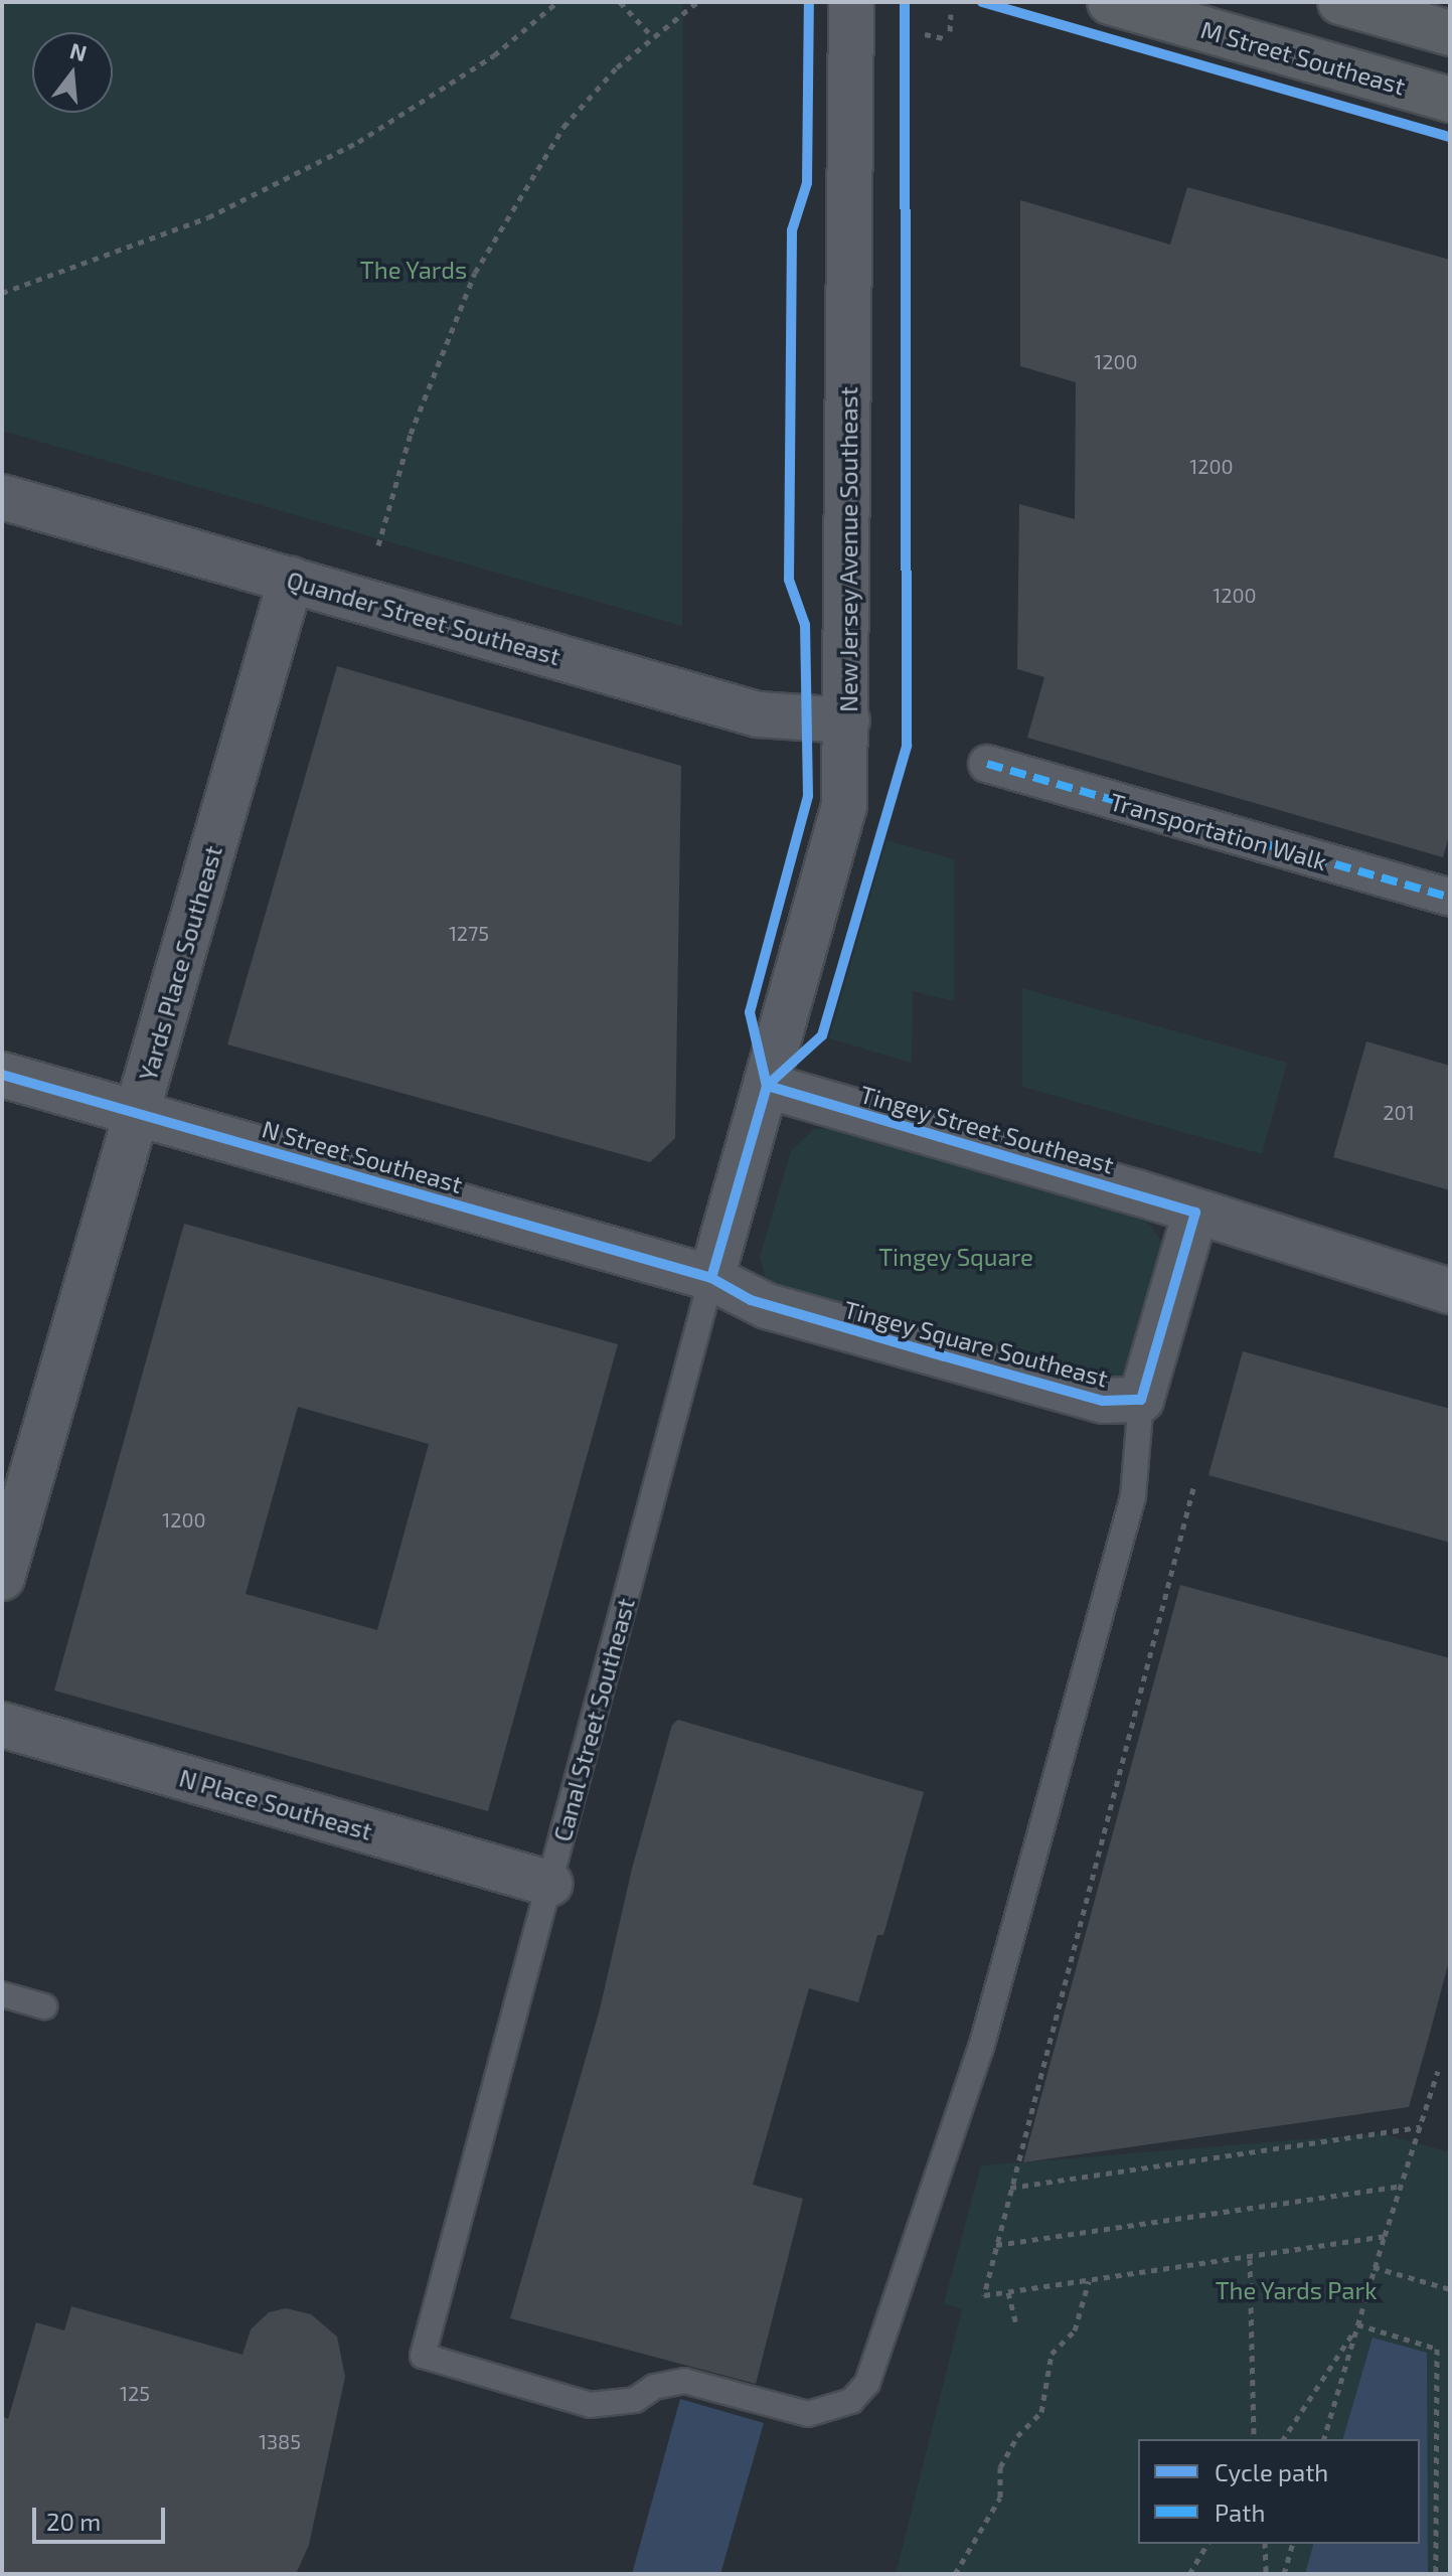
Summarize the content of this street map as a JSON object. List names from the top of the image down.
{
  "streets": {
    "main road": ["M Street Southeast"],
    "street": [
      "New Jersey Avenue Southeast",
      "Quander Street Southeast",
      "Transportation Walk",
      "Yards Place Southeast",
      "Tingey Street Southeast",
      "N Street Southeast",
      "Tingey Square Southeast",
      "Canal Street Southeast",
      "N Place Southeast"
    ]
  },
  "crossings": [
    ["New Jersey Avenue Southeast", "Quander Street Southeast"],
    ["New Jersey Avenue Southeast", "Tingey Street Southeast"],
    ["New Jersey Avenue Southeast", "Canal Street Southeast"],
    ["Quander Street Southeast", "Yards Place Southeast"],
    ["Yards Place Southeast", "N Street Southeast"],
    ["Tingey Street Southeast", "Canal Street Southeast"],
    ["N Street Southeast", "Tingey Square Southeast"],
    ["N Street Southeast", "Canal Street Southeast"],
    ["Tingey Square Southeast", "Canal Street Southeast"],
    ["Canal Street Southeast", "N Place Southeast"]
  ],
  "parks": ["The Yards", "Tingey Square", "The Yards Park"],
  "house_numbers": [
    "1200",
    "1200",
    "1200",
    "1275",
    "201",
    "1200",
    "125",
    "1385"
  ],
  "legend": ["Cycle path", "Path"],
  "scale_bar": "20 m",
  "north": "top"
}
